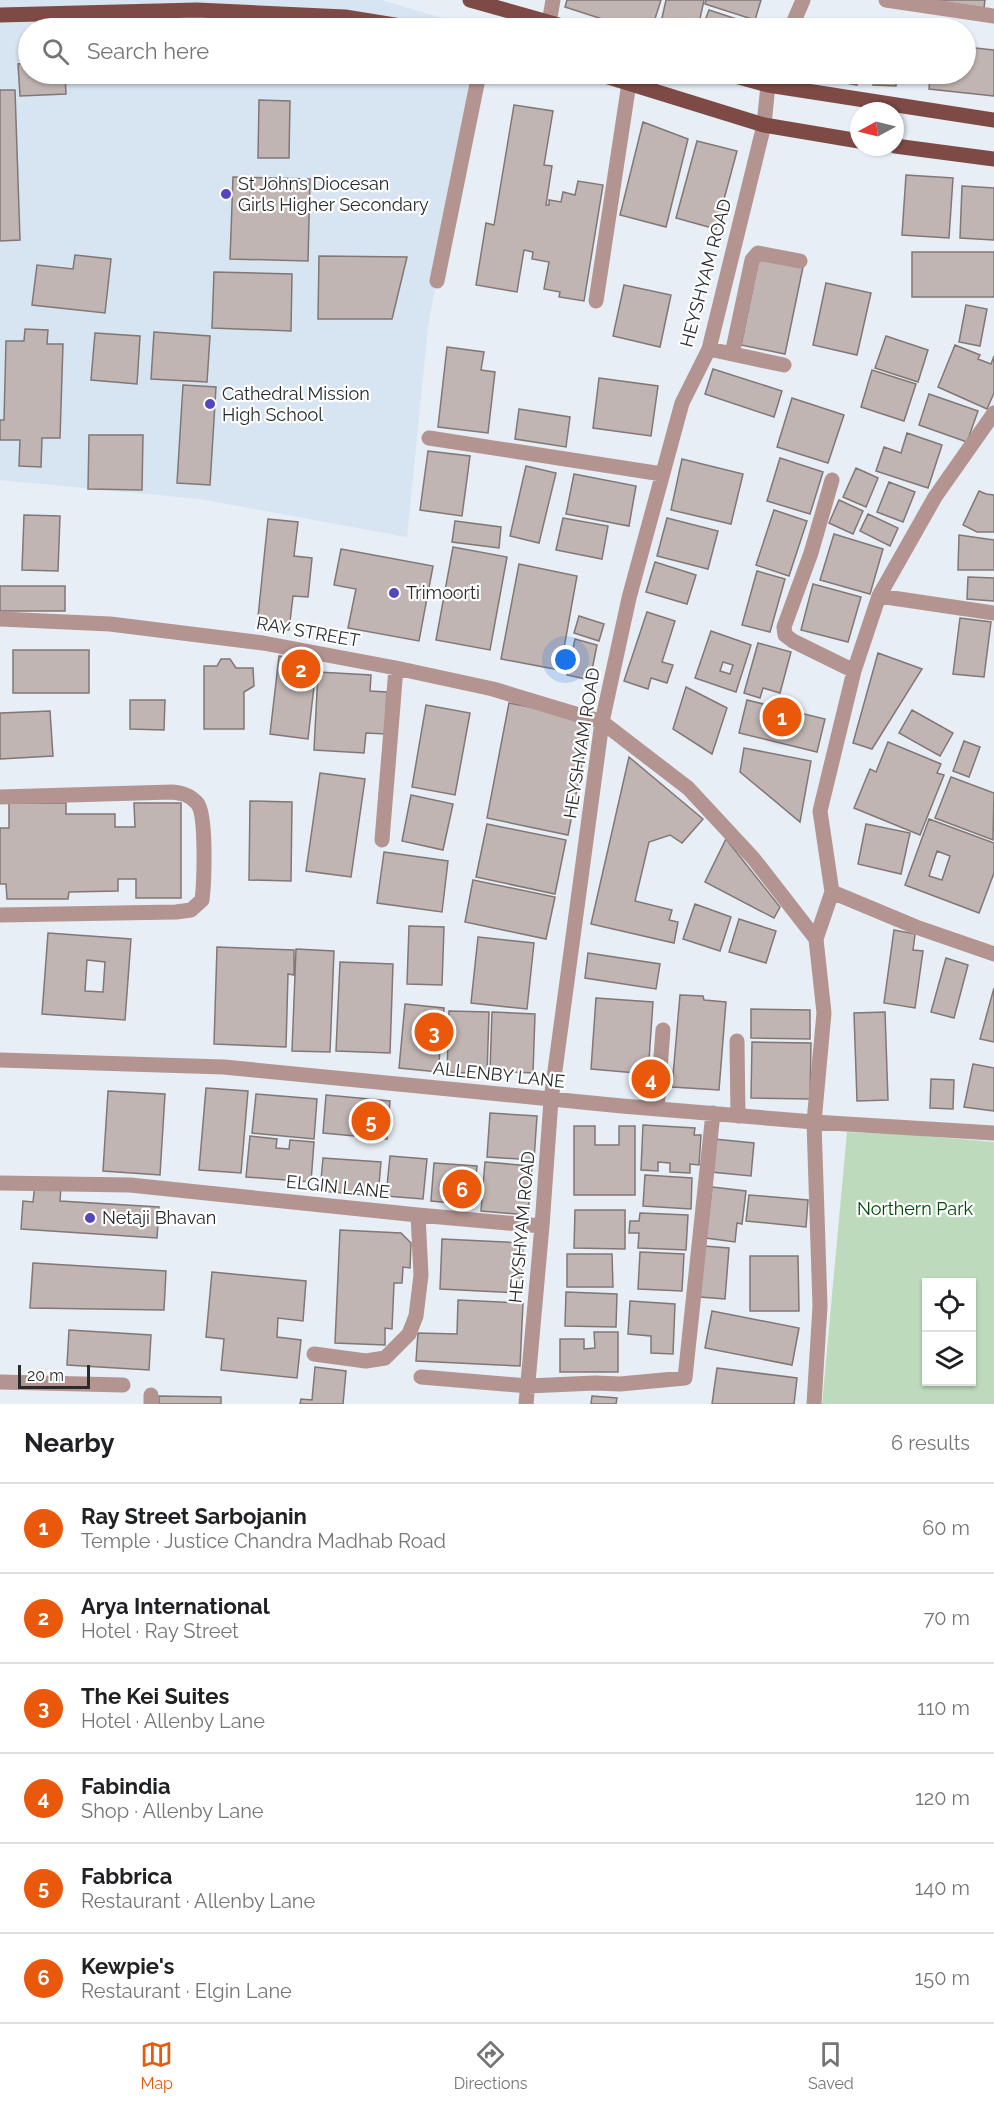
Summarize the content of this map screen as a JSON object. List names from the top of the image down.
{
  "streets": {
    "street": [
      "HEYSHYAM ROAD",
      "RAY STREET",
      "ALLENBY LANE",
      "ELGIN LANE"
    ]
  },
  "crossings": [
    ["HEYSHYAM ROAD", "RAY STREET"],
    ["HEYSHYAM ROAD", "ALLENBY LANE"],
    ["HEYSHYAM ROAD", "ELGIN LANE"]
  ],
  "parks": ["Northern Park"],
  "places": [
    "St Johns Diocesan Girls Higher Secondary",
    "Cathedral Mission High School",
    "Trimoorti",
    "Netaji Bhavan"
  ],
  "scale_bar": "20 m",
  "north": "left",
  "page": {
    "search": "Search here",
    "pins": [
      "2",
      "1",
      "3",
      "4",
      "5",
      "6"
    ],
    "scale": "20 m",
    "heading": ["Nearby", "6 results"],
    "list": [
      {
        "mark": "1",
        "name": "Ray Street Sarbojanin",
        "note": "Temple · Justice Chandra Madhab Road",
        "value": "60 m"
      },
      {
        "mark": "2",
        "name": "Arya International",
        "note": "Hotel · Ray Street",
        "value": "70 m"
      },
      {
        "mark": "3",
        "name": "The Kei Suites",
        "note": "Hotel · Allenby Lane",
        "value": "110 m"
      },
      {
        "mark": "4",
        "name": "Fabindia",
        "note": "Shop · Allenby Lane",
        "value": "120 m"
      },
      {
        "mark": "5",
        "name": "Fabbrica",
        "note": "Restaurant · Allenby Lane",
        "value": "140 m"
      },
      {
        "mark": "6",
        "name": "Kewpie's",
        "note": "Restaurant · Elgin Lane",
        "value": "150 m"
      }
    ],
    "nav": ["Map", "Directions", "Saved"]
  }
}
